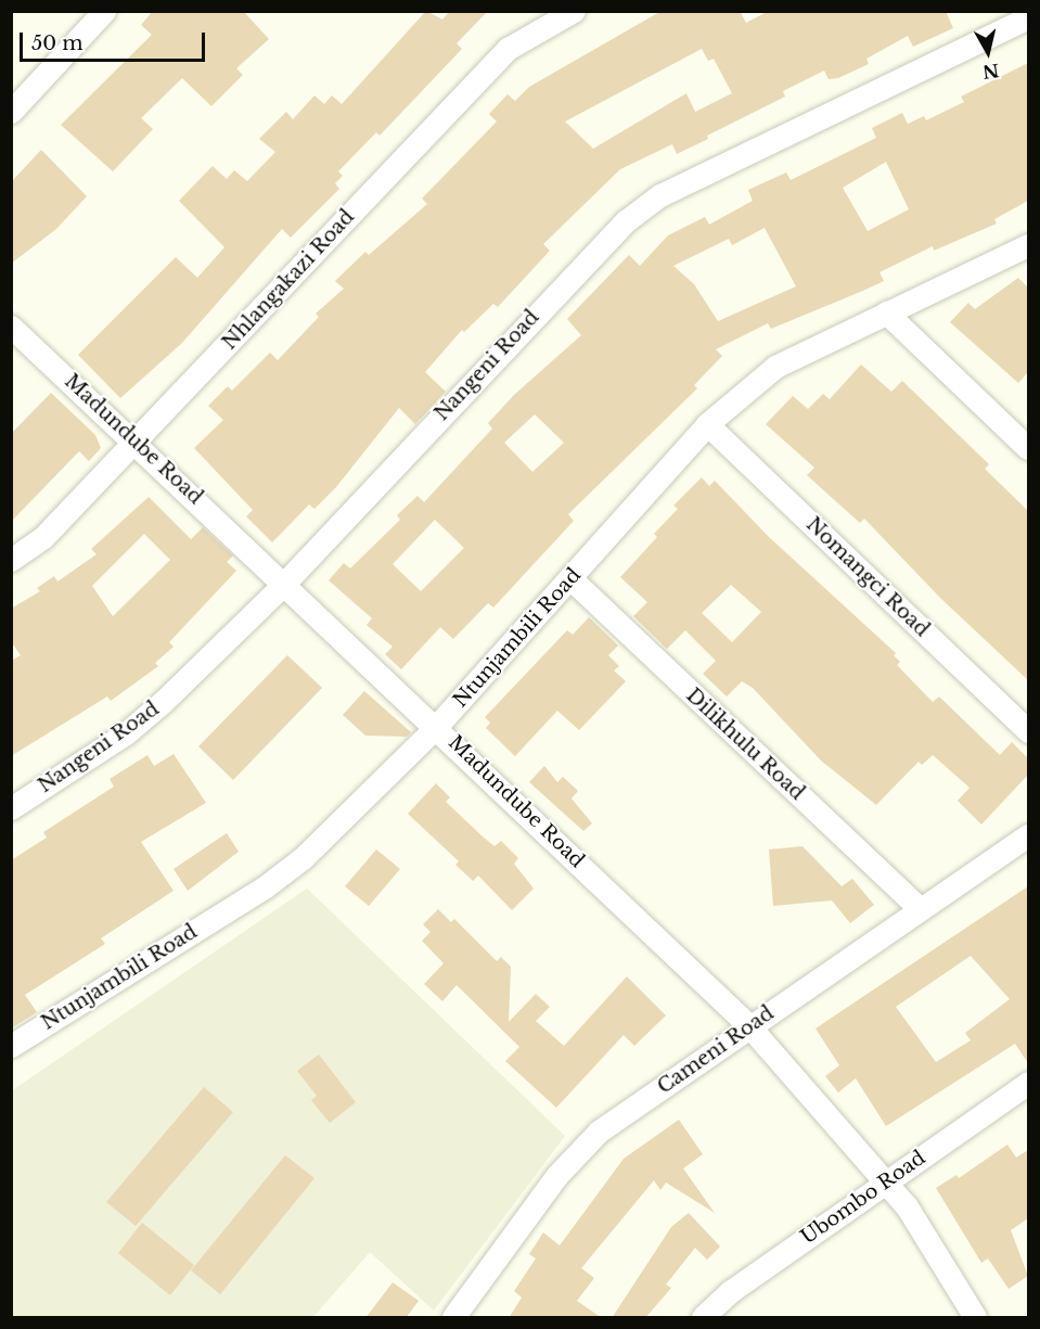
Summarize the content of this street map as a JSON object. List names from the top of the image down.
{
  "streets": {
    "street": [
      "Nhlangakazi Road",
      "Nangeni Road",
      "Madundube Road",
      "Nomangci Road",
      "Ntunjambili Road",
      "Dilikhulu Road",
      "Cameni Road",
      "Ubombo Road"
    ]
  },
  "crossings": [
    ["Nhlangakazi Road", "Madundube Road"],
    ["Nangeni Road", "Madundube Road"],
    ["Madundube Road", "Ntunjambili Road"],
    ["Madundube Road", "Cameni Road"],
    ["Madundube Road", "Ubombo Road"],
    ["Nomangci Road", "Ntunjambili Road"],
    ["Ntunjambili Road", "Dilikhulu Road"],
    ["Dilikhulu Road", "Cameni Road"]
  ],
  "scale_bar": "50 m",
  "north": "bottom"
}
